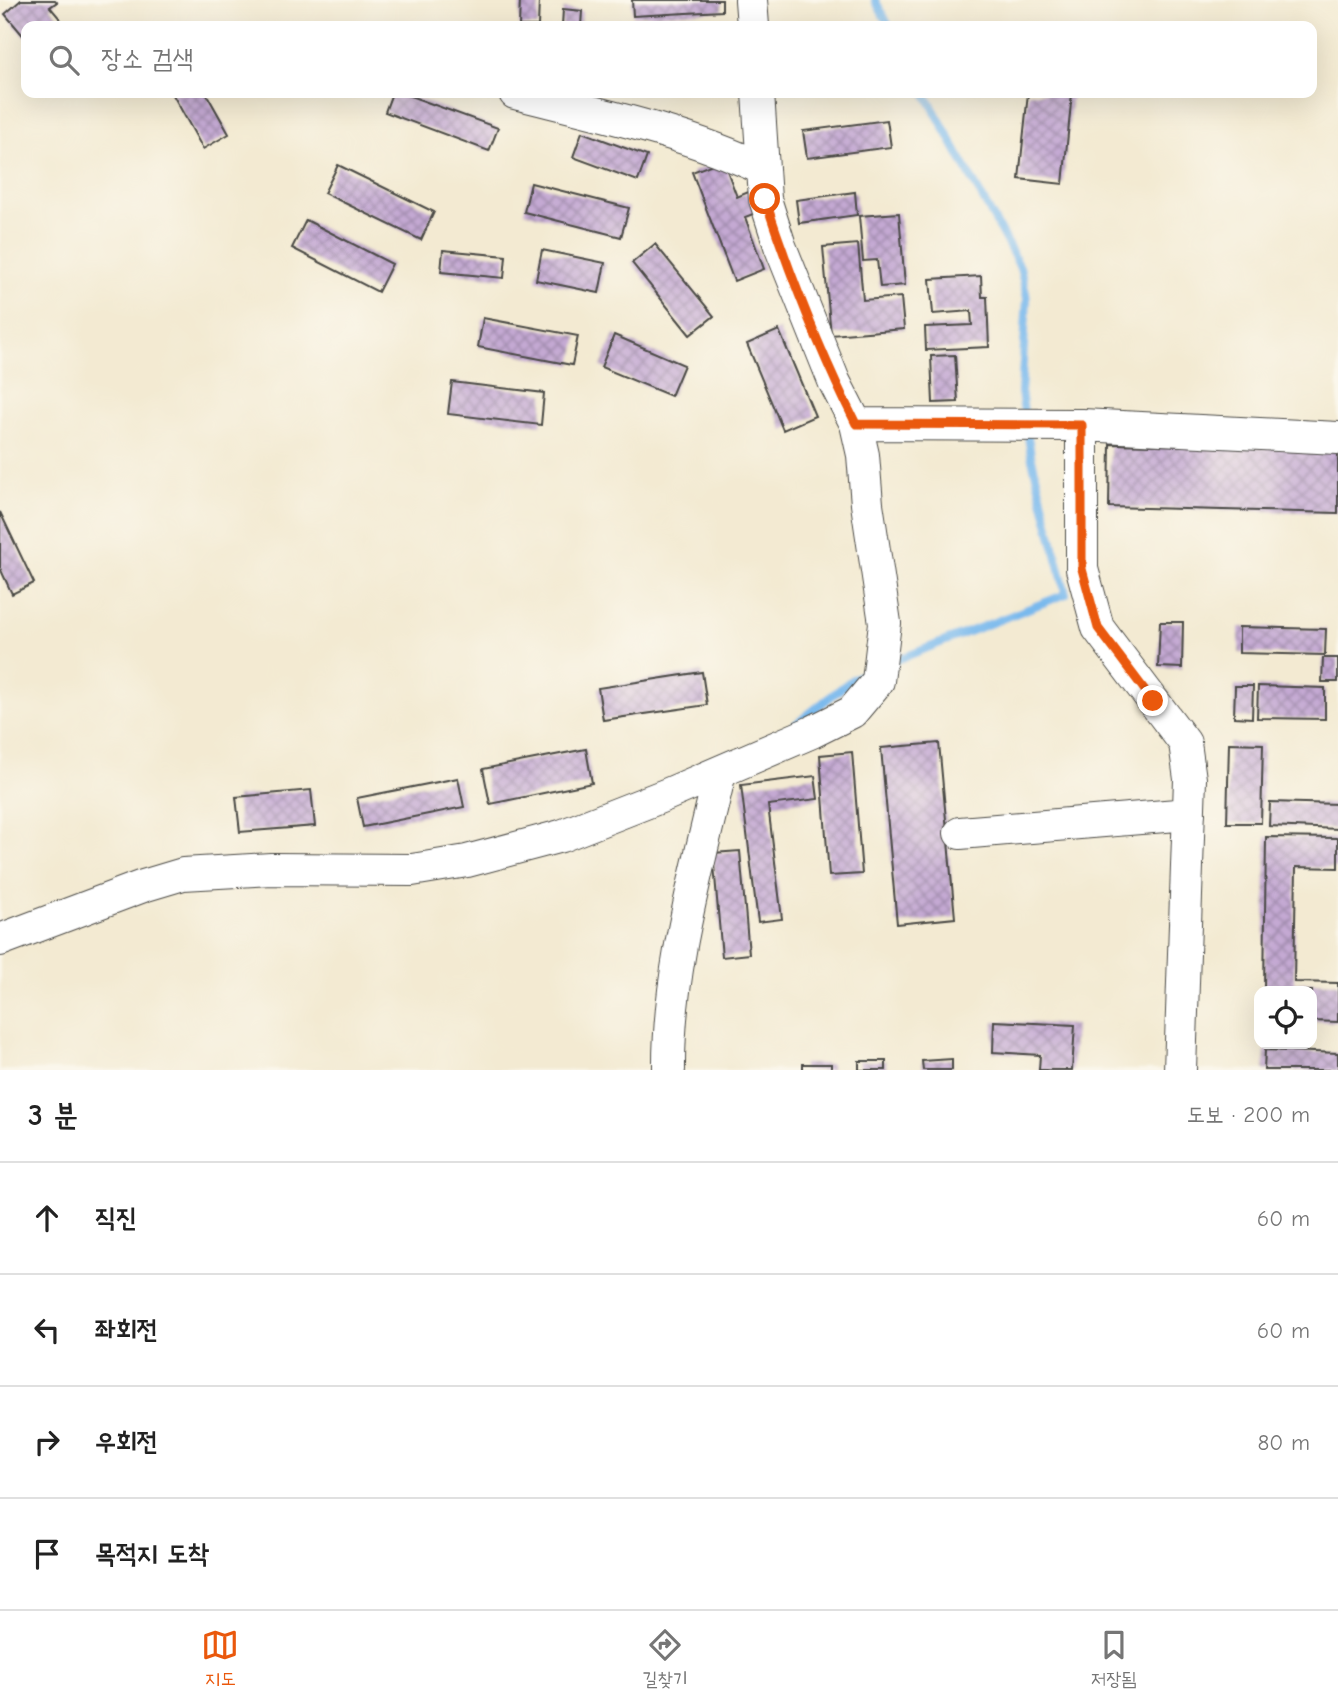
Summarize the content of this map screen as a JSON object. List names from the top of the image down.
{
  "page": {
    "search": "장소 검색",
    "heading": ["3 분", "도보 · 200 m"],
    "list": [
      ["직진", "60 m"],
      ["좌회전", "60 m"],
      ["우회전", "80 m"],
      "목적지 도착"
    ],
    "nav": ["지도", "길찾기", "저장됨"]
  }
}
